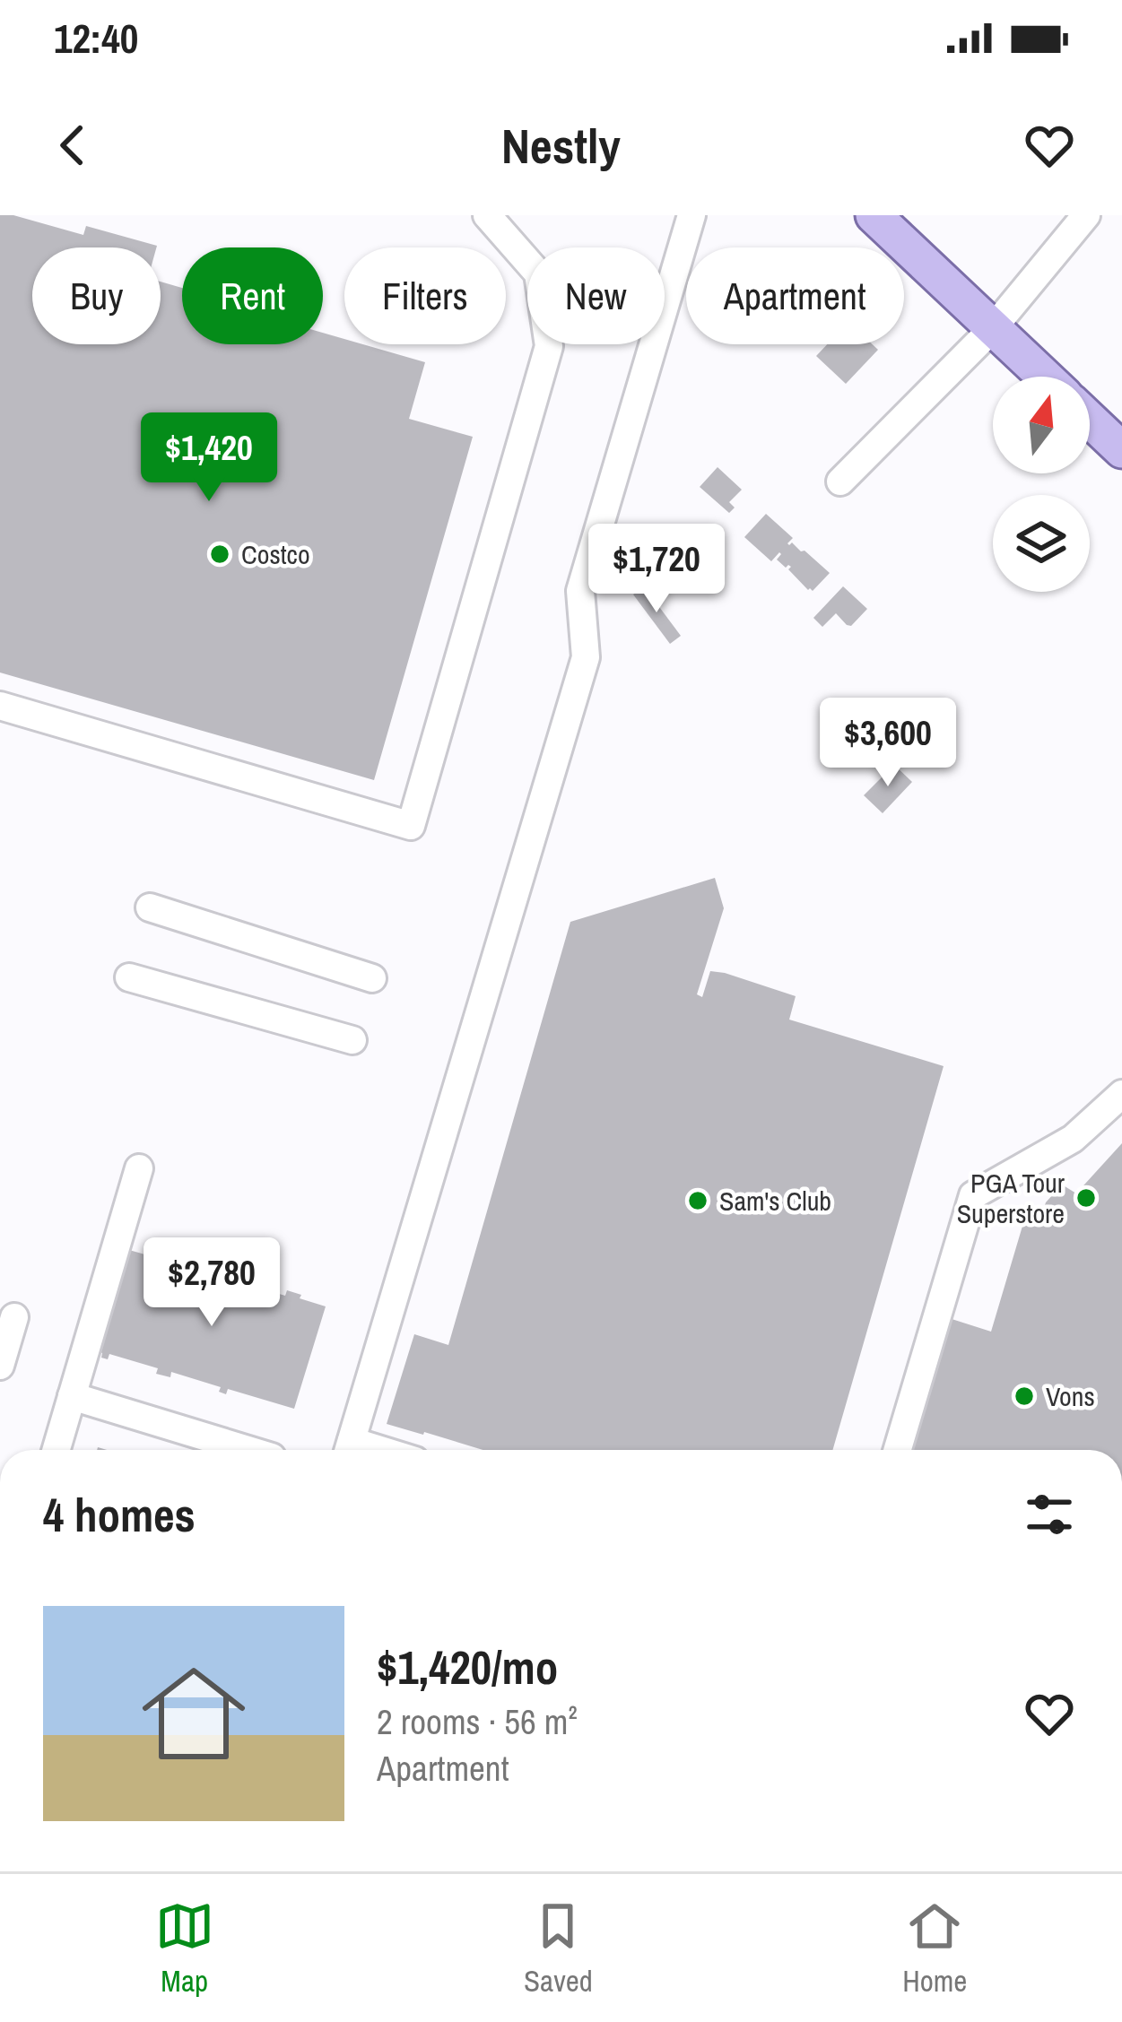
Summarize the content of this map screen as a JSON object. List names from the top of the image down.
{
  "places": [
    "Costco",
    "PGA Tour Superstore",
    "Sam's Club",
    "Vons"
  ],
  "north": "top",
  "page": {
    "status": "12:40",
    "header": "Nestly",
    "chip": [
      "Buy",
      "Rent",
      "Filters",
      "New",
      "Apartment"
    ],
    "price": [
      "$1,420",
      "$1,720",
      "$3,600",
      "$2,780"
    ],
    "heading": "4 homes",
    "list": [
      {
        "name": "$1,420/mo",
        "note": "2 rooms · 56 m² · Apartment"
      }
    ],
    "tabs": ["Map", "Saved", "Home"]
  }
}
